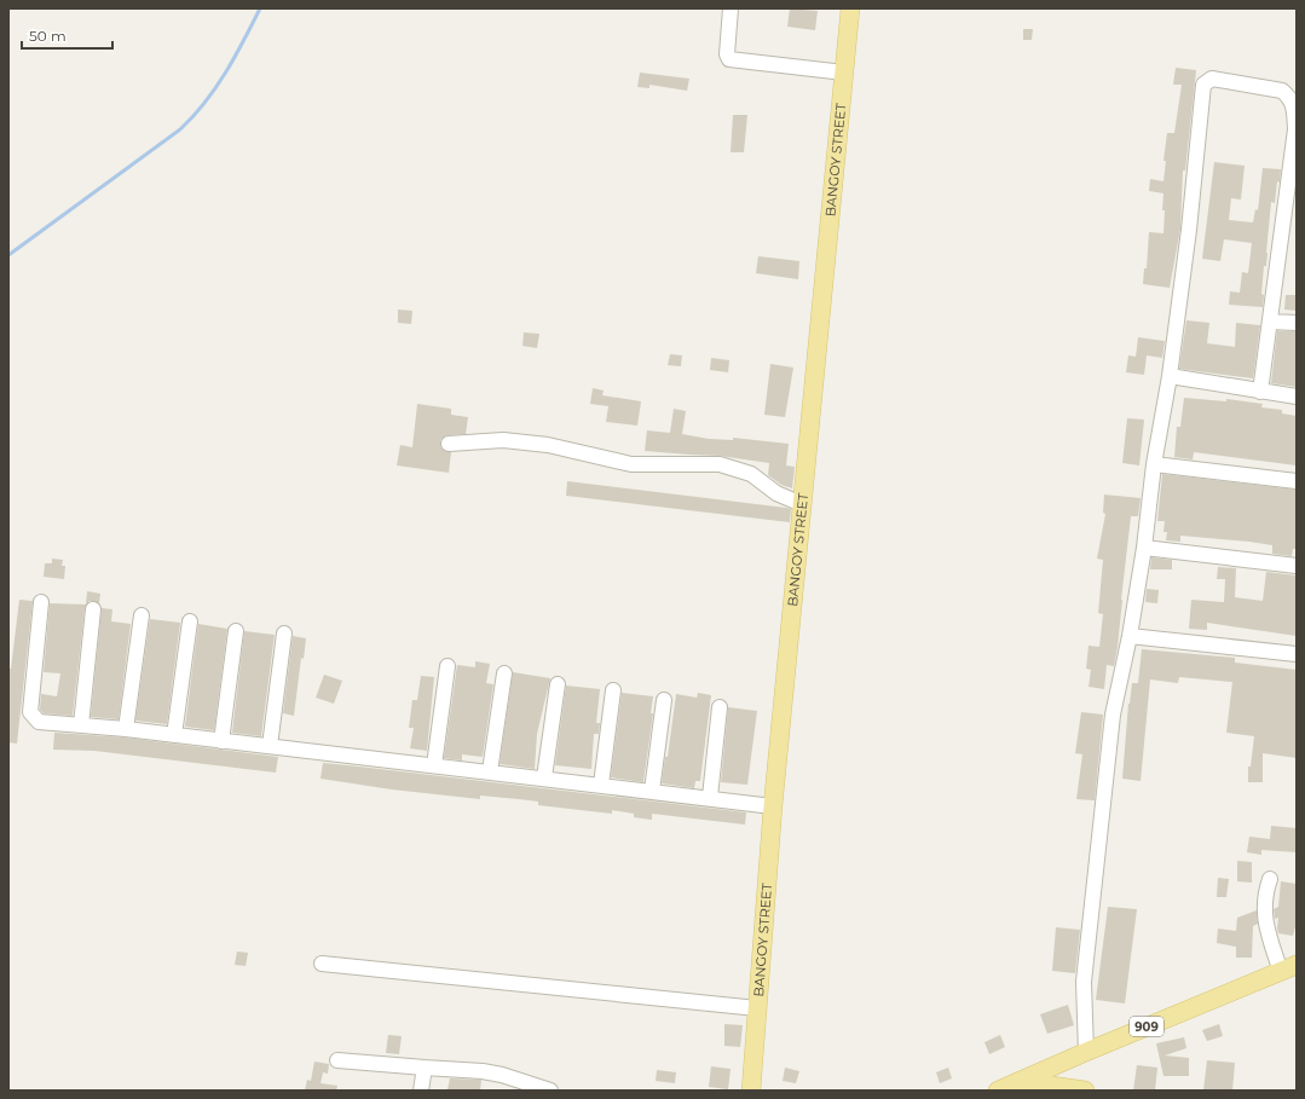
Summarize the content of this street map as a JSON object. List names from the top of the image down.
{
  "streets": {
    "main road": ["BANGOY STREET", "909"]
  },
  "scale_bar": "50 m"
}
